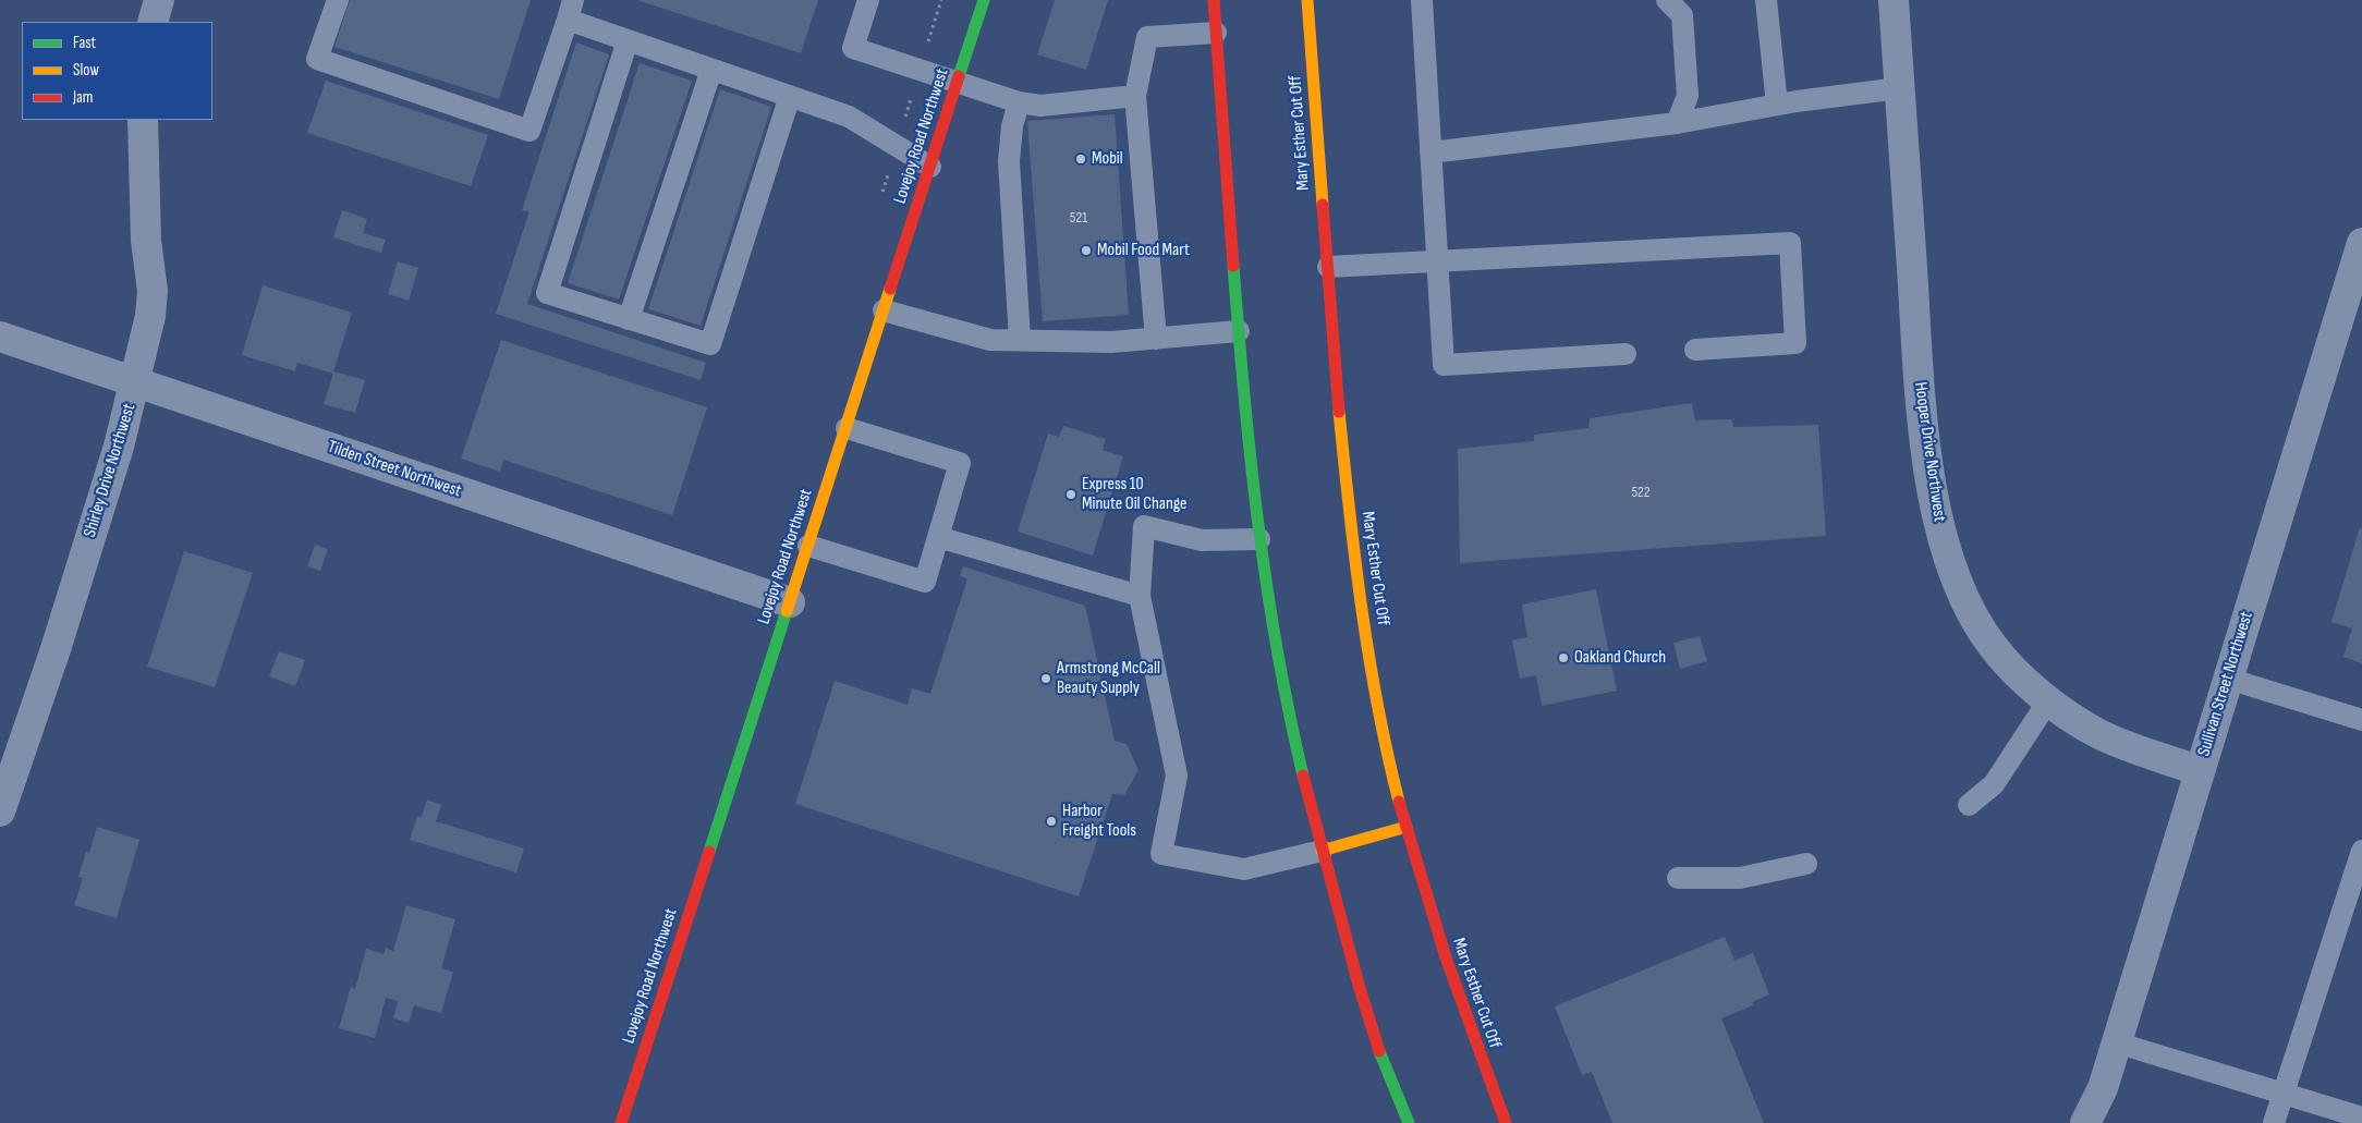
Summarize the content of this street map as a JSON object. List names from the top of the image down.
{
  "streets": {
    "main road": ["Mary Esther Cut Off", "Lovejoy Road Northwest"],
    "street": [
      "Hooper Drive Northwest",
      "Tilden Street Northwest",
      "Shirley Drive Northwest",
      "Sullivan Street Northwest"
    ]
  },
  "crossings": [
    ["Lovejoy Road Northwest", "Tilden Street Northwest"],
    ["Hooper Drive Northwest", "Sullivan Street Northwest"],
    ["Tilden Street Northwest", "Shirley Drive Northwest"]
  ],
  "places": [
    "Mobil",
    "Mobil Food Mart",
    "Express 10 Minute Oil Change",
    "Oakland Church",
    "Armstrong McCall Beauty Supply",
    "Harbor Freight Tools"
  ],
  "house_numbers": ["521", "522"],
  "legend": ["Fast", "Slow", "Jam"]
}
